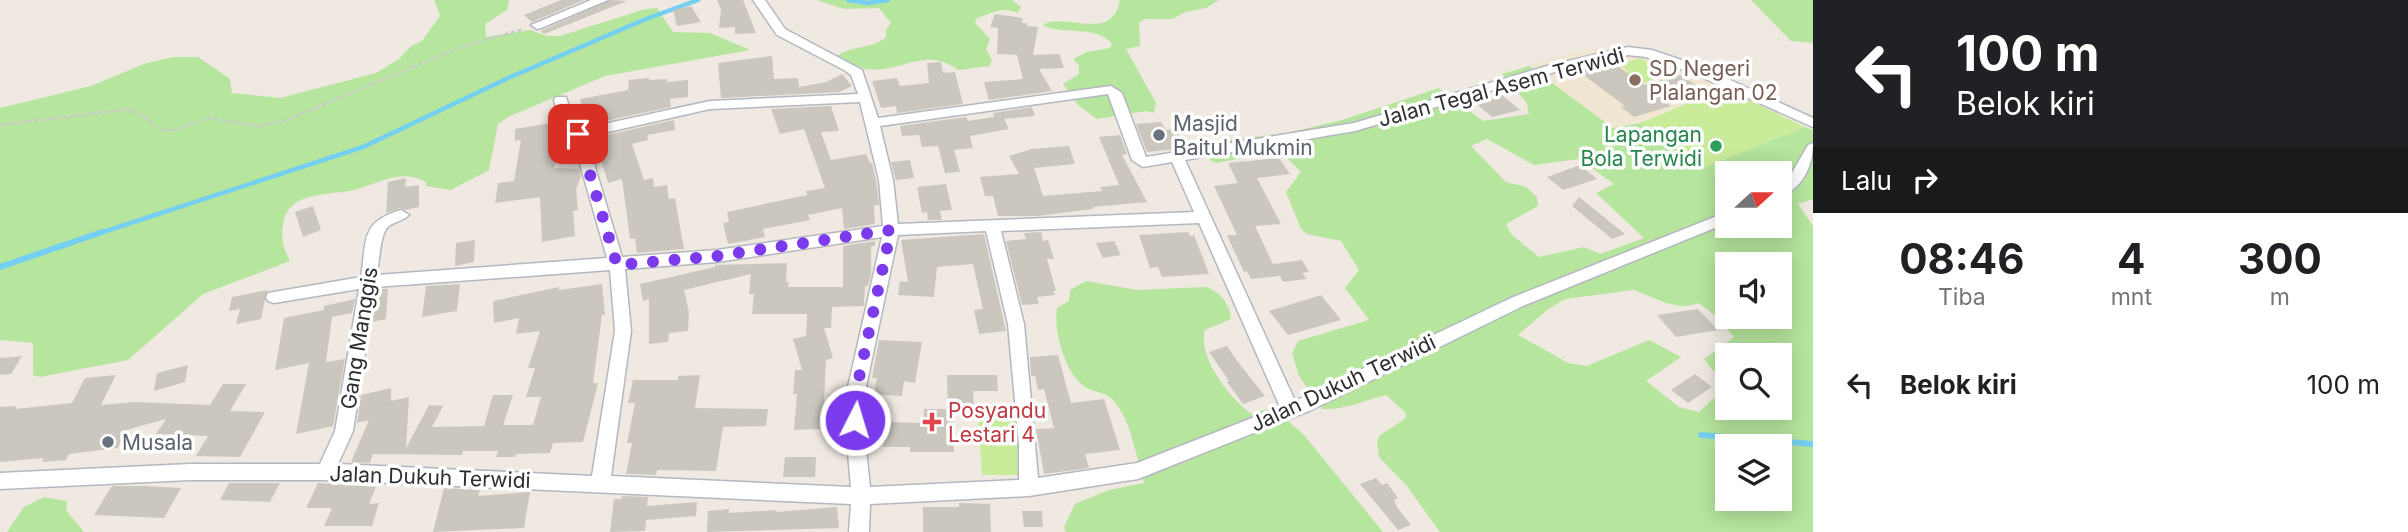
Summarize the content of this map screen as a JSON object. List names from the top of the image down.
{
  "streets": {
    "street": ["Jalan Tegal Asem Terwidi", "Gang Manggis", "Jalan Dukuh Terwidi"]
  },
  "crossings": [
    ["Gang Manggis", "Jalan Dukuh Terwidi"]
  ],
  "places": {
    "other": [
      "SD Negeri Plalangan 02",
      "Masjid Baitul Mukmin",
      "Lapangan Bola Terwidi",
      "Musala"
    ],
    "health": ["Posyandu Lestari 4"]
  },
  "north": "right",
  "page": {
    "turn": ["100 m", "Belok kiri"],
    "then": "Lalu",
    "eta": [
      "08:46",
      "Tiba",
      "4",
      "mnt",
      "300",
      "m"
    ],
    "list": [
      {
        "name": "Belok kiri",
        "value": "100 m"
      }
    ]
  }
}
